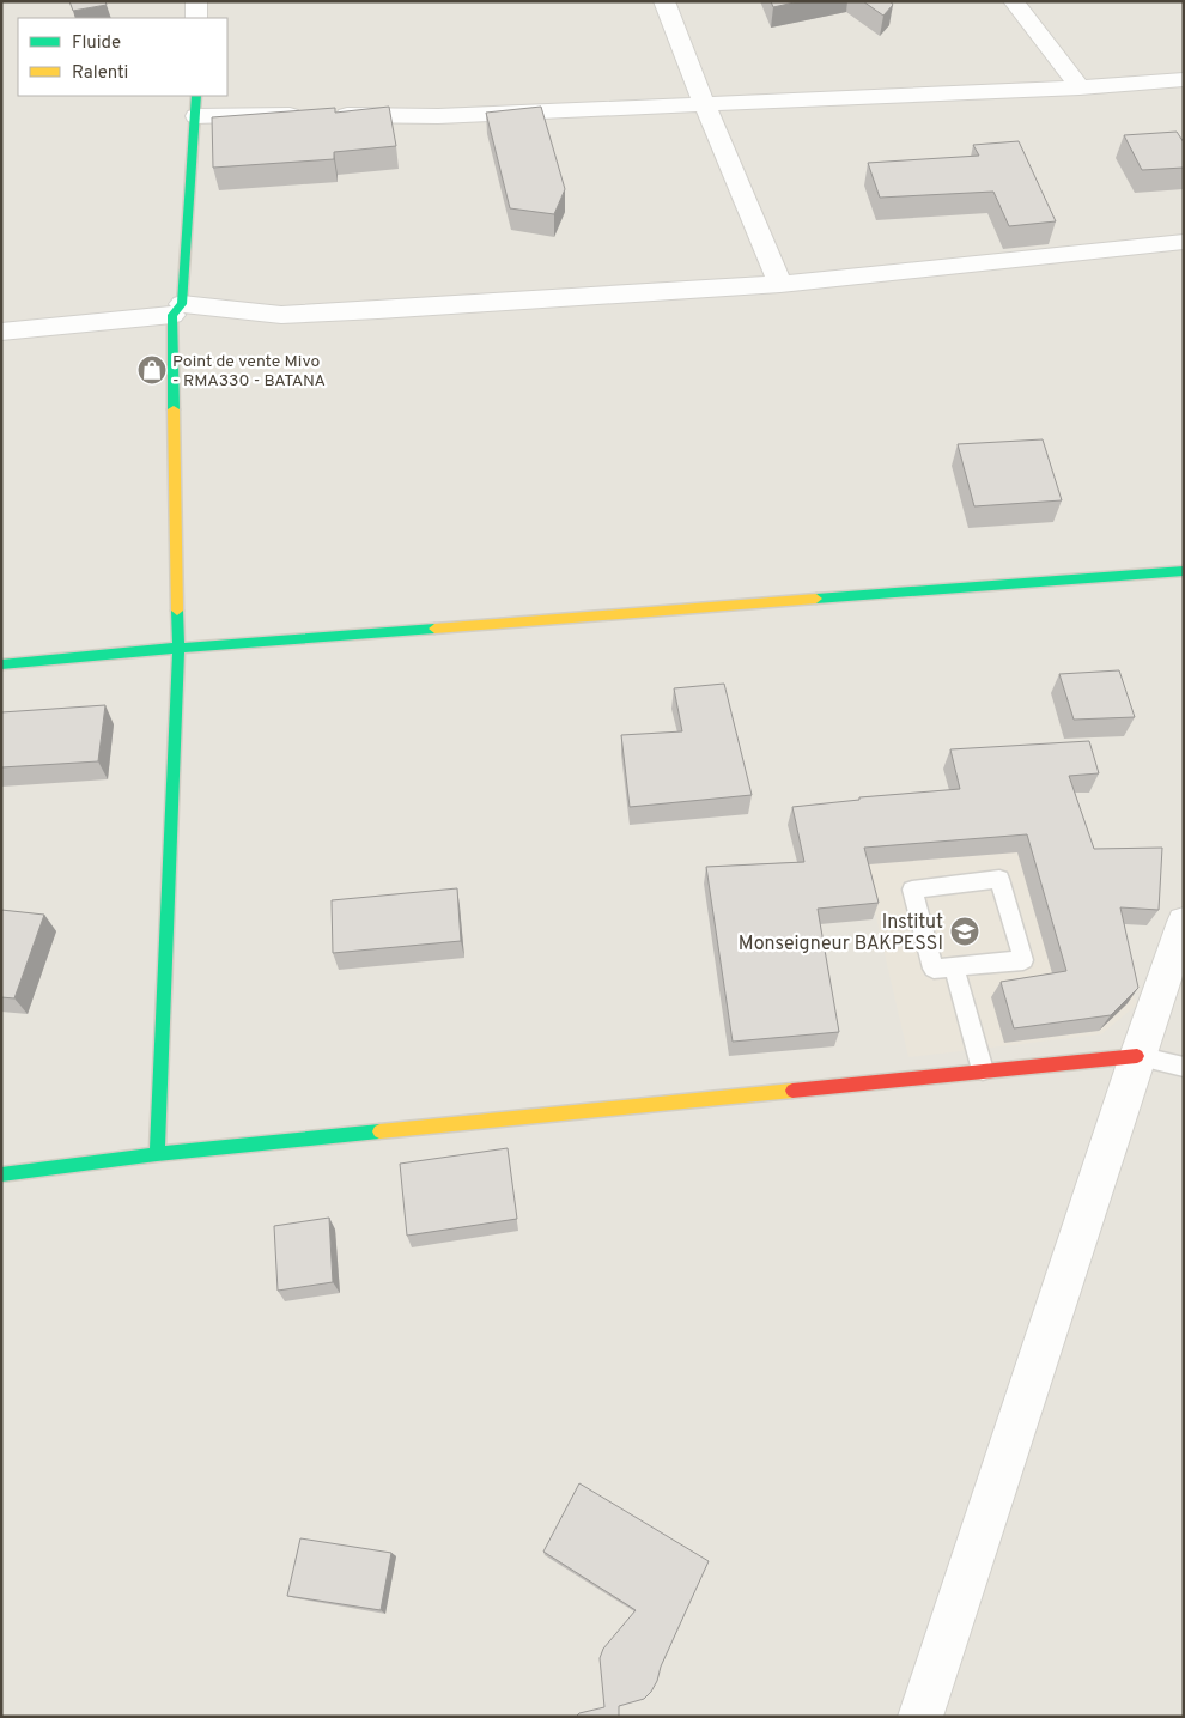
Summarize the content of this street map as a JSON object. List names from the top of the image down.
{
  "places": {
    "shop": ["Point de vente Mivo - RMA330 - BATANA"],
    "school or university": ["Institut Monseigneur BAKPESSI"]
  },
  "legend": ["Fluide", "Ralenti"]
}
